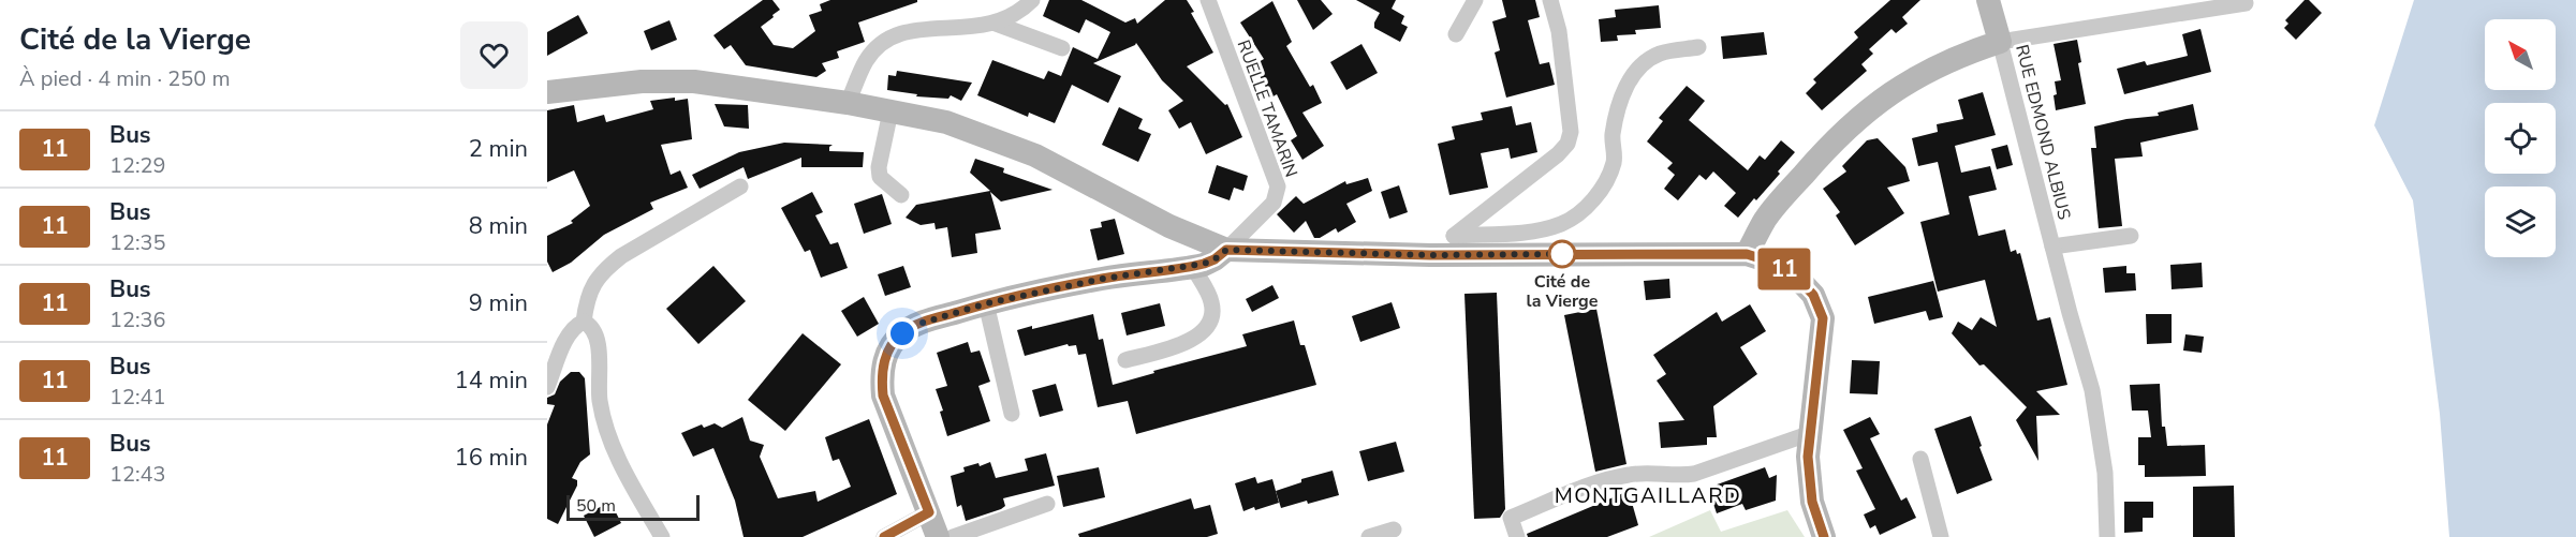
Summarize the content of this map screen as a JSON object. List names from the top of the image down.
{
  "streets": {
    "street": ["RUELLE TAMARIN", "RUE EDMOND ALBIUS"]
  },
  "districts": ["MONTGAILLARD"],
  "places": ["Cité de la Vierge"],
  "lines": ["bus line 11"],
  "scale_bar": "50 m",
  "north": "top left",
  "page": {
    "heading": ["Cité de la Vierge", "À pied · 4 min · 250 m"],
    "on_map": "11",
    "list": [
      {
        "mark": "11",
        "name": "Bus",
        "note": "12:29",
        "value": "2 min"
      },
      {
        "mark": "11",
        "name": "Bus",
        "note": "12:35",
        "value": "8 min"
      },
      {
        "mark": "11",
        "name": "Bus",
        "note": "12:36",
        "value": "9 min"
      },
      {
        "mark": "11",
        "name": "Bus",
        "note": "12:41",
        "value": "14 min"
      },
      {
        "mark": "11",
        "name": "Bus",
        "note": "12:43",
        "value": "16 min"
      }
    ],
    "scale": "50 m"
  }
}
